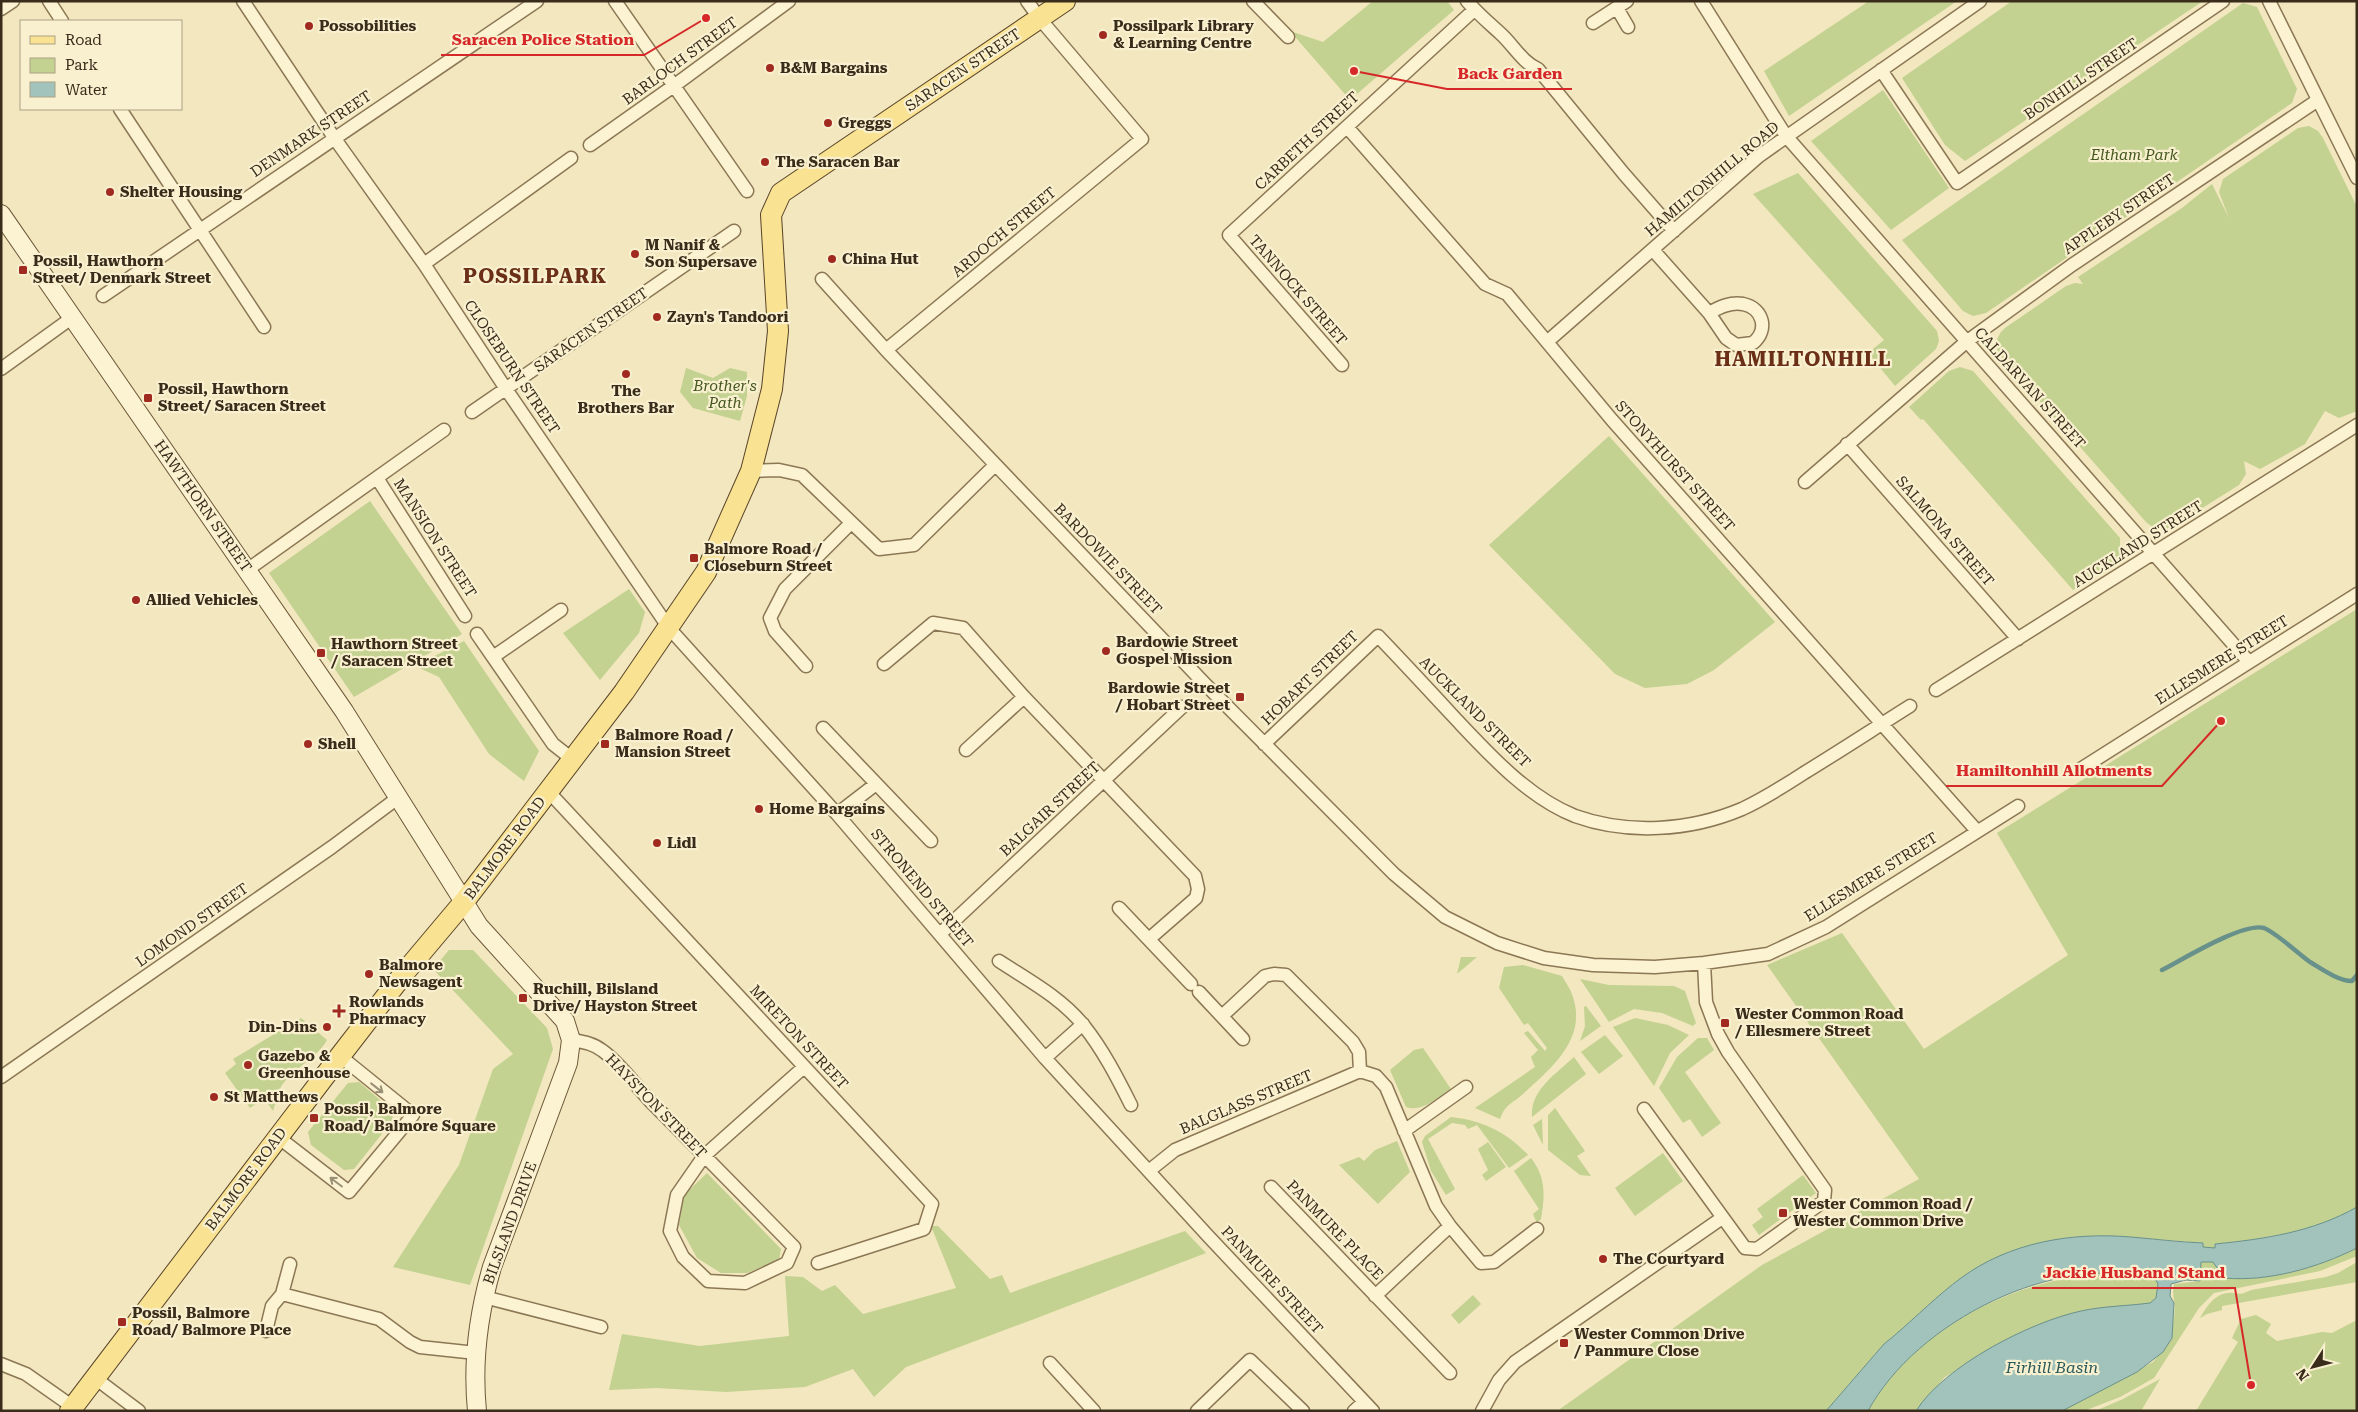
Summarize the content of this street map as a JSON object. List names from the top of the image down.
{
  "streets": {
    "main road": [
      "SARACEN STREET",
      "HAWTHORN STREET",
      "BALMORE ROAD",
      "BILSLAND DRIVE"
    ],
    "street": [
      "BARLOCH STREET",
      "BONHILL STREET",
      "DENMARK STREET",
      "CARBETH STREET",
      "HAMILTONHILL ROAD",
      "APPLEBY STREET",
      "ARDOCH STREET",
      "TANNOCK STREET",
      "CLOSEBURN STREET",
      "CALDARVAN STREET",
      "STONYHURST STREET",
      "SALMONA STREET",
      "MANSION STREET",
      "AUCKLAND STREET",
      "BARDOWIE STREET",
      "ELLESMERE STREET",
      "HOBART STREET",
      "BALGAIR STREET",
      "STRONEND STREET",
      "LOMOND STREET",
      "MIRETON STREET",
      "BALGLASS STREET",
      "HAYSTON STREET",
      "PANMURE PLACE",
      "PANMURE STREET"
    ]
  },
  "crossings": [
    ["SARACEN STREET", "ARDOCH STREET"],
    ["SARACEN STREET", "CLOSEBURN STREET"],
    ["SARACEN STREET", "BALMORE ROAD"],
    ["BONHILL STREET", "HAMILTONHILL ROAD"],
    ["DENMARK STREET", "CLOSEBURN STREET"],
    ["CARBETH STREET", "TANNOCK STREET"],
    ["CARBETH STREET", "STONYHURST STREET"],
    ["HAMILTONHILL ROAD", "CALDARVAN STREET"],
    ["HAMILTONHILL ROAD", "STONYHURST STREET"],
    ["APPLEBY STREET", "CALDARVAN STREET"],
    ["APPLEBY STREET", "SALMONA STREET"],
    ["ARDOCH STREET", "BARDOWIE STREET"],
    ["CLOSEBURN STREET", "BALMORE ROAD"],
    ["CLOSEBURN STREET", "STRONEND STREET"],
    ["CALDARVAN STREET", "AUCKLAND STREET"],
    ["CALDARVAN STREET", "ELLESMERE STREET"],
    ["STONYHURST STREET", "AUCKLAND STREET"],
    ["STONYHURST STREET", "ELLESMERE STREET"],
    ["HAWTHORN STREET", "BALMORE ROAD"],
    ["HAWTHORN STREET", "LOMOND STREET"],
    ["SALMONA STREET", "AUCKLAND STREET"],
    ["AUCKLAND STREET", "HOBART STREET"],
    ["BARDOWIE STREET", "ELLESMERE STREET"],
    ["BARDOWIE STREET", "HOBART STREET"],
    ["BALGAIR STREET", "STRONEND STREET"],
    ["BALMORE ROAD", "STRONEND STREET"],
    ["BALMORE ROAD", "MIRETON STREET"],
    ["STRONEND STREET", "BALGLASS STREET"],
    ["STRONEND STREET", "PANMURE STREET"],
    ["BALGLASS STREET", "PANMURE STREET"],
    ["HAYSTON STREET", "BILSLAND DRIVE"]
  ],
  "districts": ["POSSILPARK", "HAMILTONHILL"],
  "water": ["Firhill Basin"],
  "parks": ["Eltham Park", "Brother's Path"],
  "places": {
    "other": [
      "Saracen Police Station",
      "Possobilities",
      "Possilpark Library & Learning Centre",
      "B&M Bargains",
      "Back Garden",
      "Greggs",
      "The Saracen Bar",
      "Shelter Housing",
      "M Nanif & Son Supersave",
      "China Hut",
      "Zayn's Tandoori",
      "The Brothers Bar",
      "Allied Vehicles",
      "Bardowie Street Gospel Mission",
      "Hamiltonhill Allotments",
      "Shell",
      "Home Bargains",
      "Lidl",
      "Balmore Newsagent",
      "Din-Dins",
      "Gazebo & Greenhouse",
      "St Matthews",
      "The Courtyard",
      "Jackie Husband Stand"
    ],
    "transit": [
      "Possil, Hawthorn Street/ Denmark Street",
      "Possil, Hawthorn Street/ Saracen Street",
      "Balmore Road / Closeburn Street",
      "Hawthorn Street / Saracen Street",
      "Bardowie Street / Hobart Street",
      "Balmore Road / Mansion Street",
      "Ruchill, Bilsland Drive/ Hayston Street",
      "Wester Common Road / Ellesmere Street",
      "Possil, Balmore Road/ Balmore Square",
      "Wester Common Road / Wester Common Drive",
      "Possil, Balmore Road/ Balmore Place",
      "Wester Common Drive / Panmure Close"
    ],
    "health": ["Rowlands Pharmacy"]
  },
  "legend": ["Road", "Park", "Water"],
  "north": "bottom left"
}
